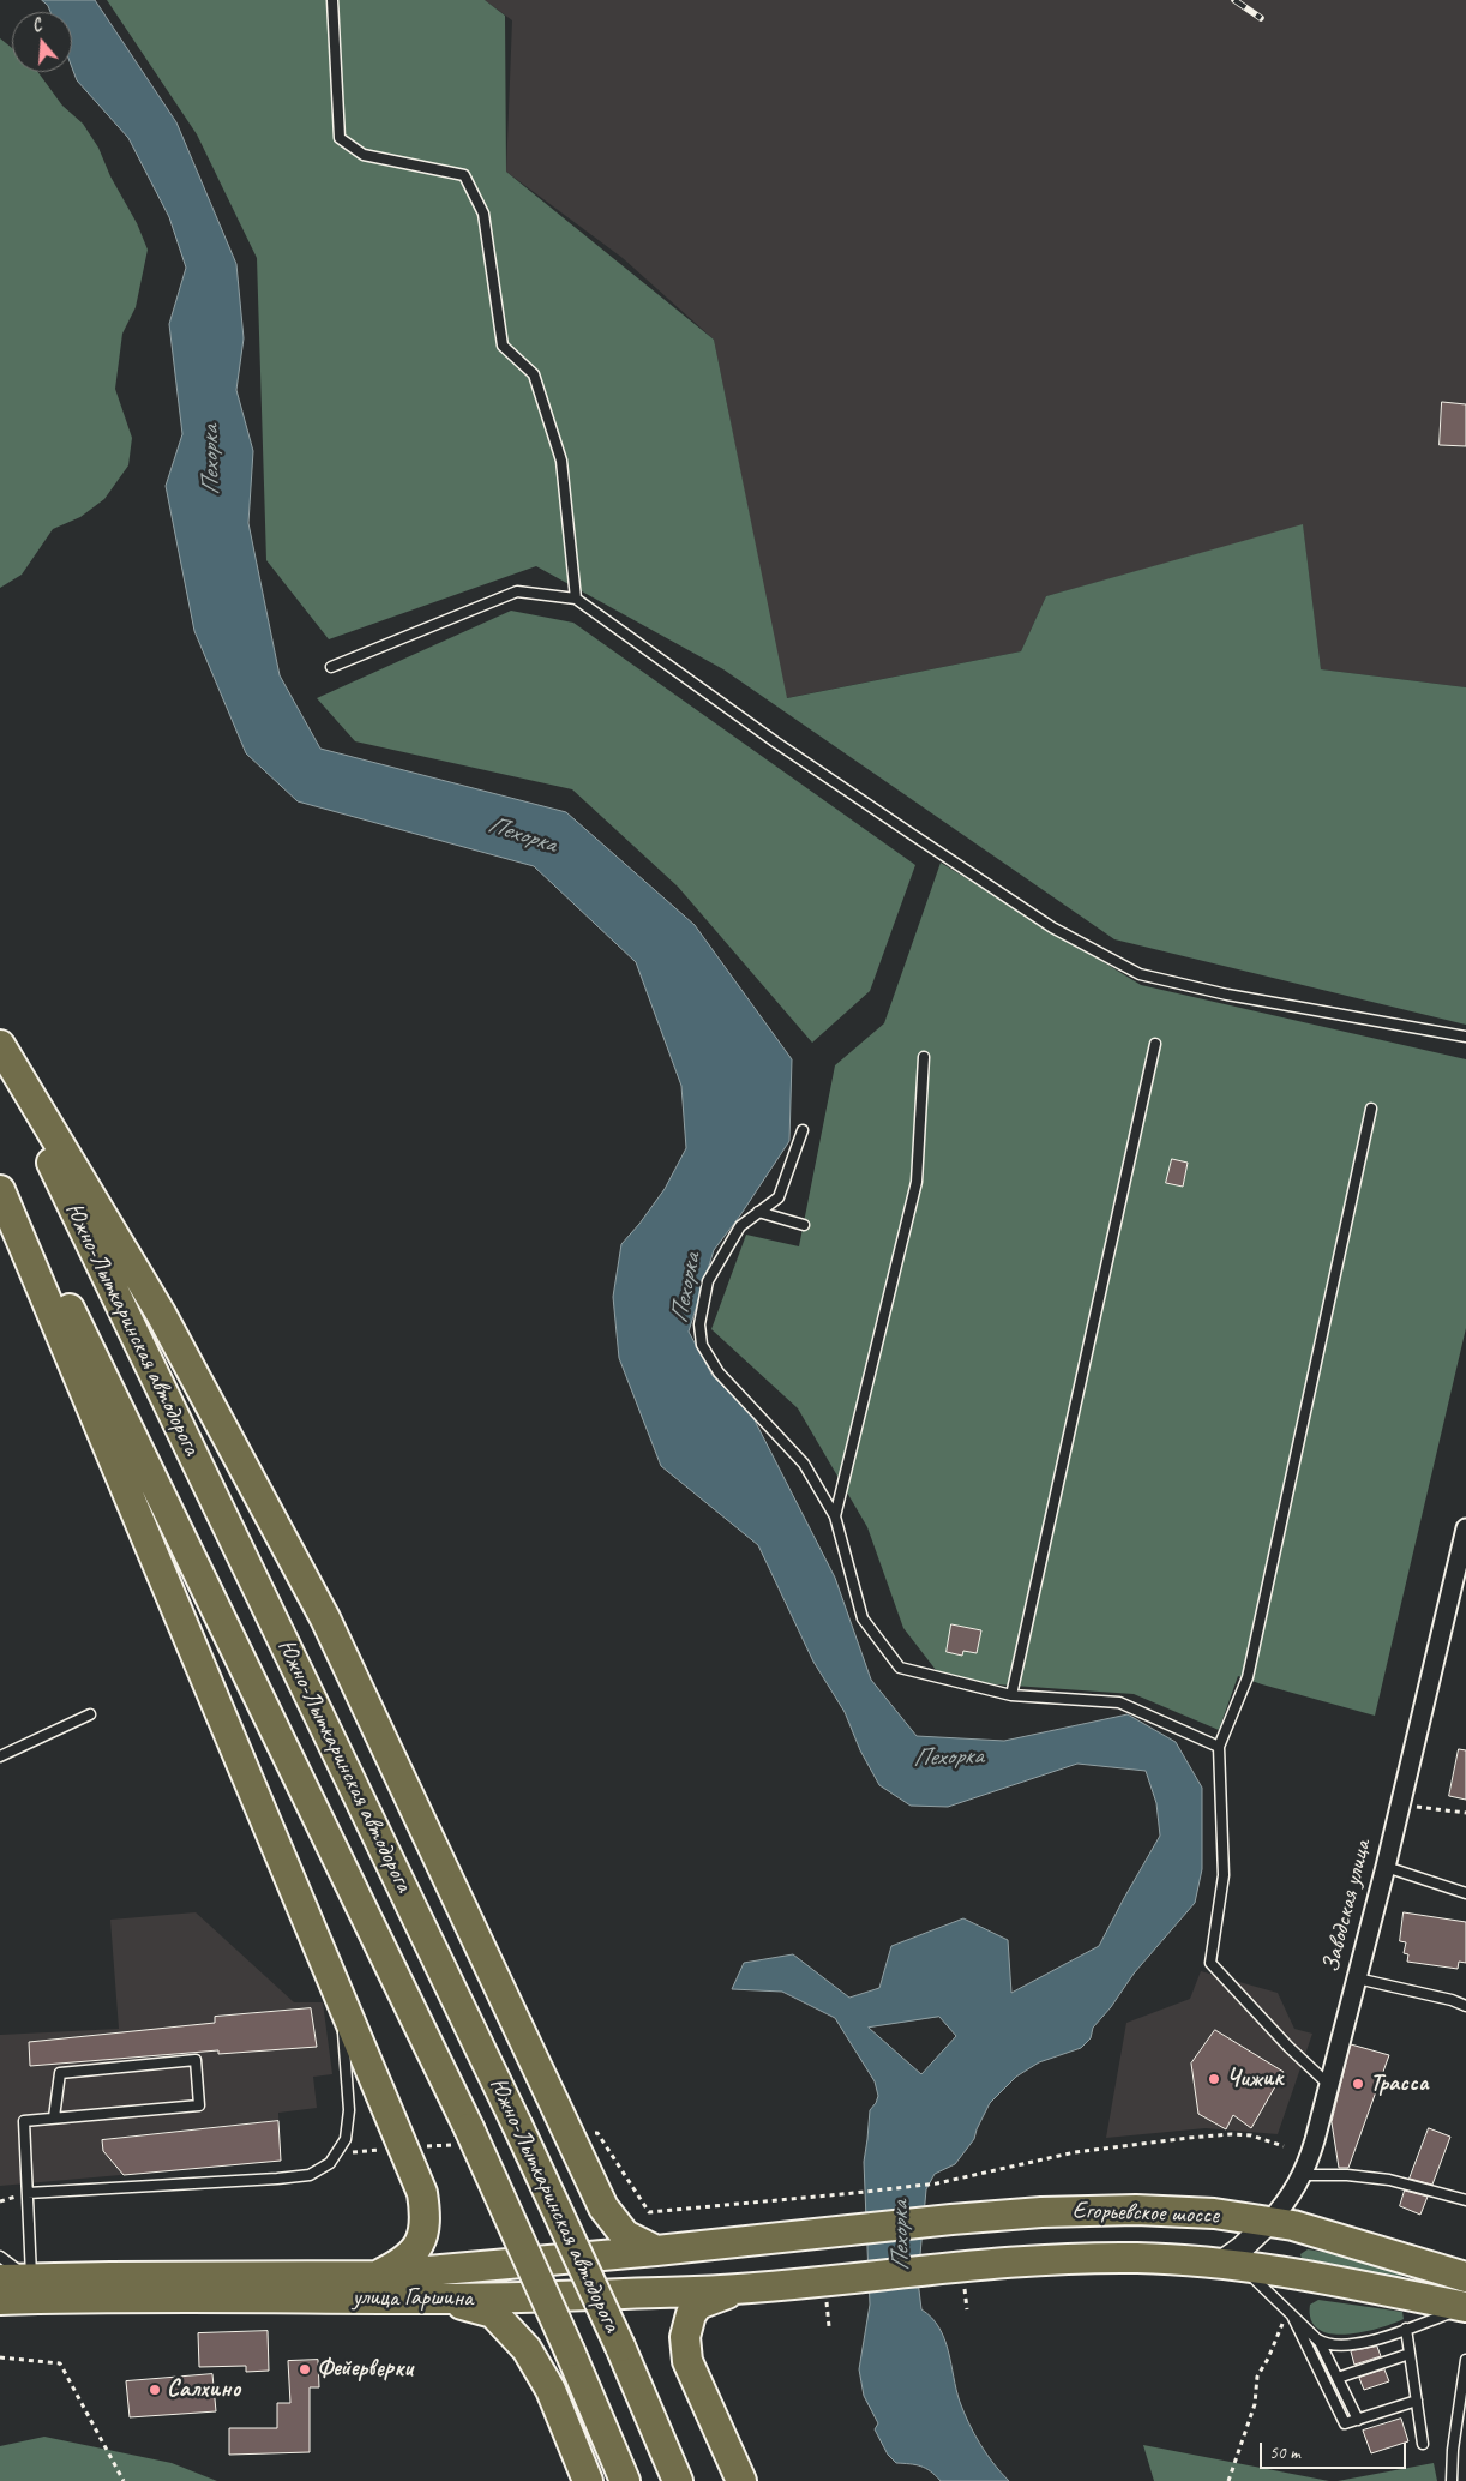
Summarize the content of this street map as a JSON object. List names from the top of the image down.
{
  "streets": {
    "main road": ["Южно-Лыткаринская автодорога", "Егорьевское шоссе", "улица Гаршина"],
    "street": ["Заводская улица"]
  },
  "crossings": [
    ["Заводская улица", "Егорьевское шоссе"],
    ["Егорьевское шоссе", "улица Гаршина"]
  ],
  "water": ["Пехорка"],
  "places": [
    "Чижик",
    "Трасса",
    "Фейерверки",
    "Салхино"
  ],
  "scale_bar": "50 m",
  "north": "top"
}
